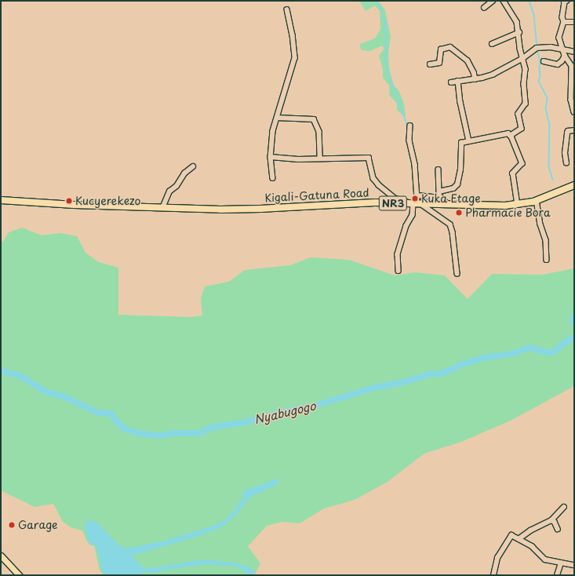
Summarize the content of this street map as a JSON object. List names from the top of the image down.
{
  "streets": {
    "highway": ["Kigali-Gatuna Road", "NR3"]
  },
  "water": ["Nyabugogo"],
  "places": [
    "Kuka Etage",
    "Kucyerekezo",
    "Pharmacie Bora",
    "Garage"
  ]
}
